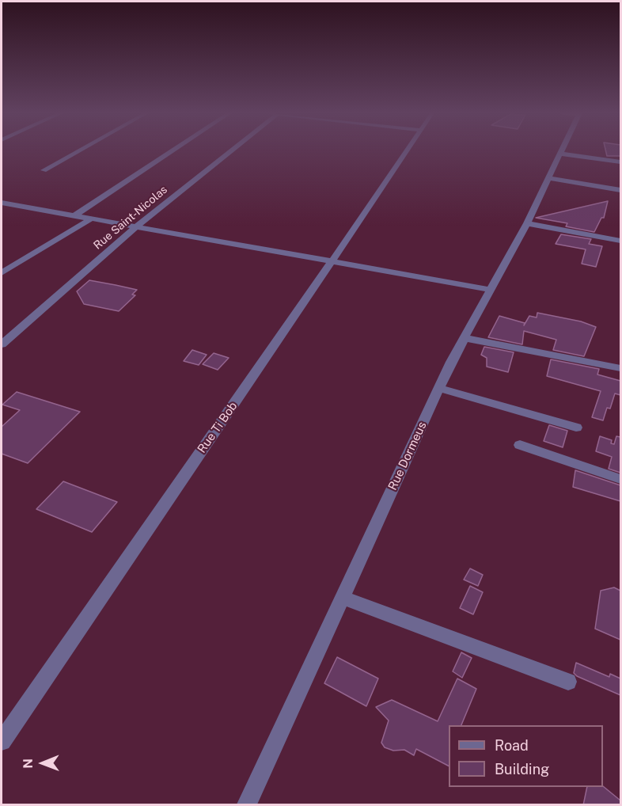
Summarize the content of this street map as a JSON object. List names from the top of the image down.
{
  "streets": {
    "street": ["Rue Saint-Nicolas", "Rue Ti Bob", "Rue Dormeus"]
  },
  "legend": ["Road", "Building"],
  "north": "left"
}
